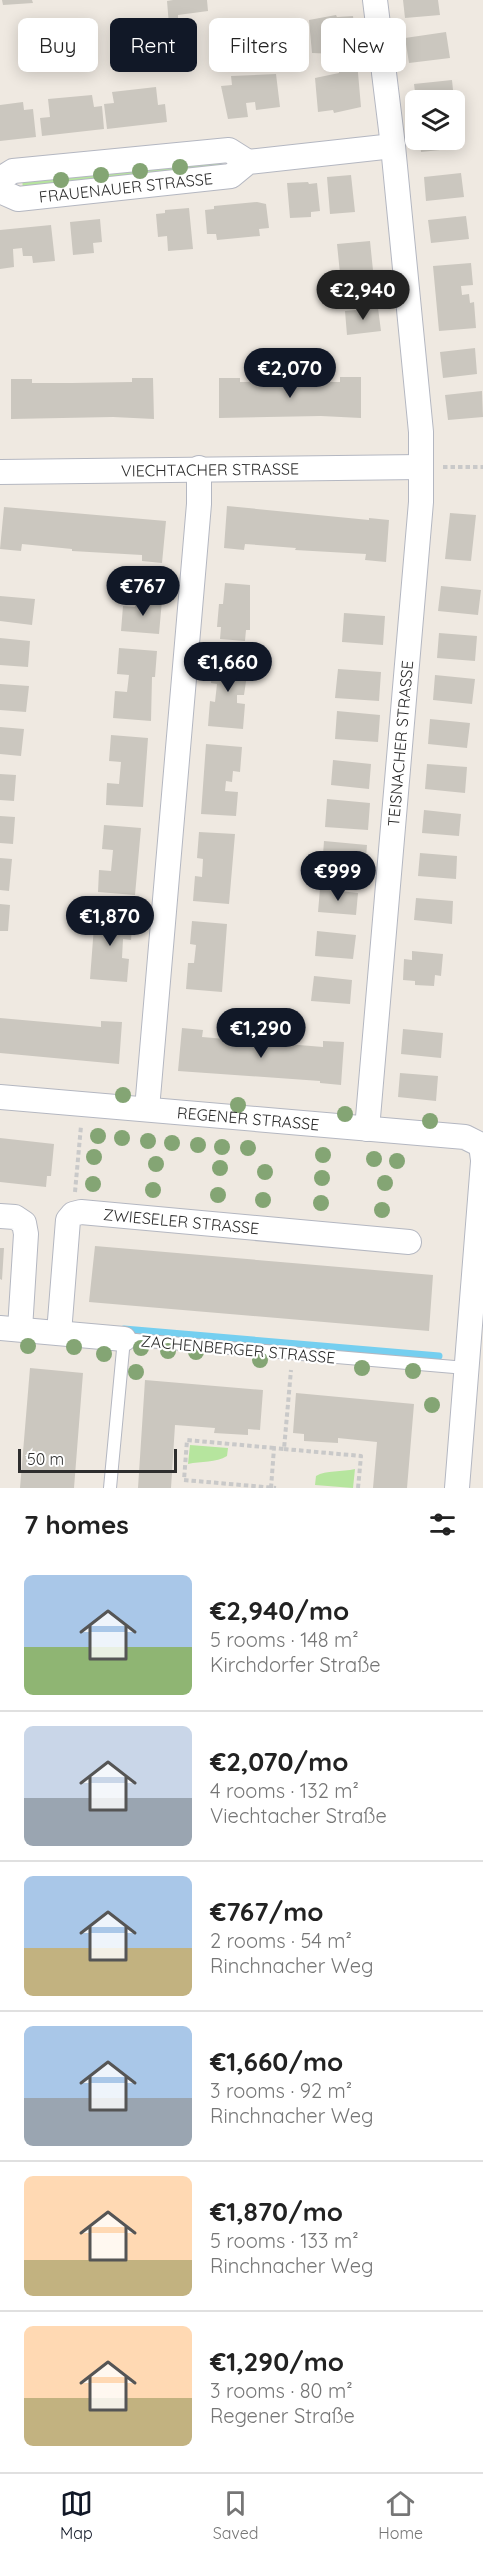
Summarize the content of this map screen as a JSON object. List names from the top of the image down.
{
  "streets": {
    "street": [
      "FRAUENAUER STRASSE",
      "VIECHTACHER STRASSE",
      "TEISNACHER STRASSE",
      "REGENER STRASSE",
      "ZWIESELER STRASSE"
    ],
    "lane": ["ZACHENBERGER STRASSE"]
  },
  "crossings": [
    ["FRAUENAUER STRASSE", "TEISNACHER STRASSE"],
    ["VIECHTACHER STRASSE", "TEISNACHER STRASSE"],
    ["TEISNACHER STRASSE", "REGENER STRASSE"],
    ["REGENER STRASSE", "ZACHENBERGER STRASSE"]
  ],
  "scale_bar": "50 m",
  "page": {
    "chip": [
      "Buy",
      "Rent",
      "Filters",
      "New"
    ],
    "price": [
      "€2,940",
      "€2,070",
      "€767",
      "€1,660",
      "€999",
      "€1,870",
      "€1,290"
    ],
    "scale": "50 m",
    "heading": "7 homes",
    "list": [
      {
        "name": "€2,940/mo",
        "note": "5 rooms · 148 m² · Kirchdorfer Straße"
      },
      {
        "name": "€2,070/mo",
        "note": "4 rooms · 132 m² · Viechtacher Straße"
      },
      {
        "name": "€767/mo",
        "note": "2 rooms · 54 m² · Rinchnacher Weg"
      },
      {
        "name": "€1,660/mo",
        "note": "3 rooms · 92 m² · Rinchnacher Weg"
      },
      {
        "name": "€1,870/mo",
        "note": "5 rooms · 133 m² · Rinchnacher Weg"
      },
      {
        "name": "€1,290/mo",
        "note": "3 rooms · 80 m² · Regener Straße"
      }
    ],
    "tabs": ["Map", "Saved", "Home"]
  }
}
